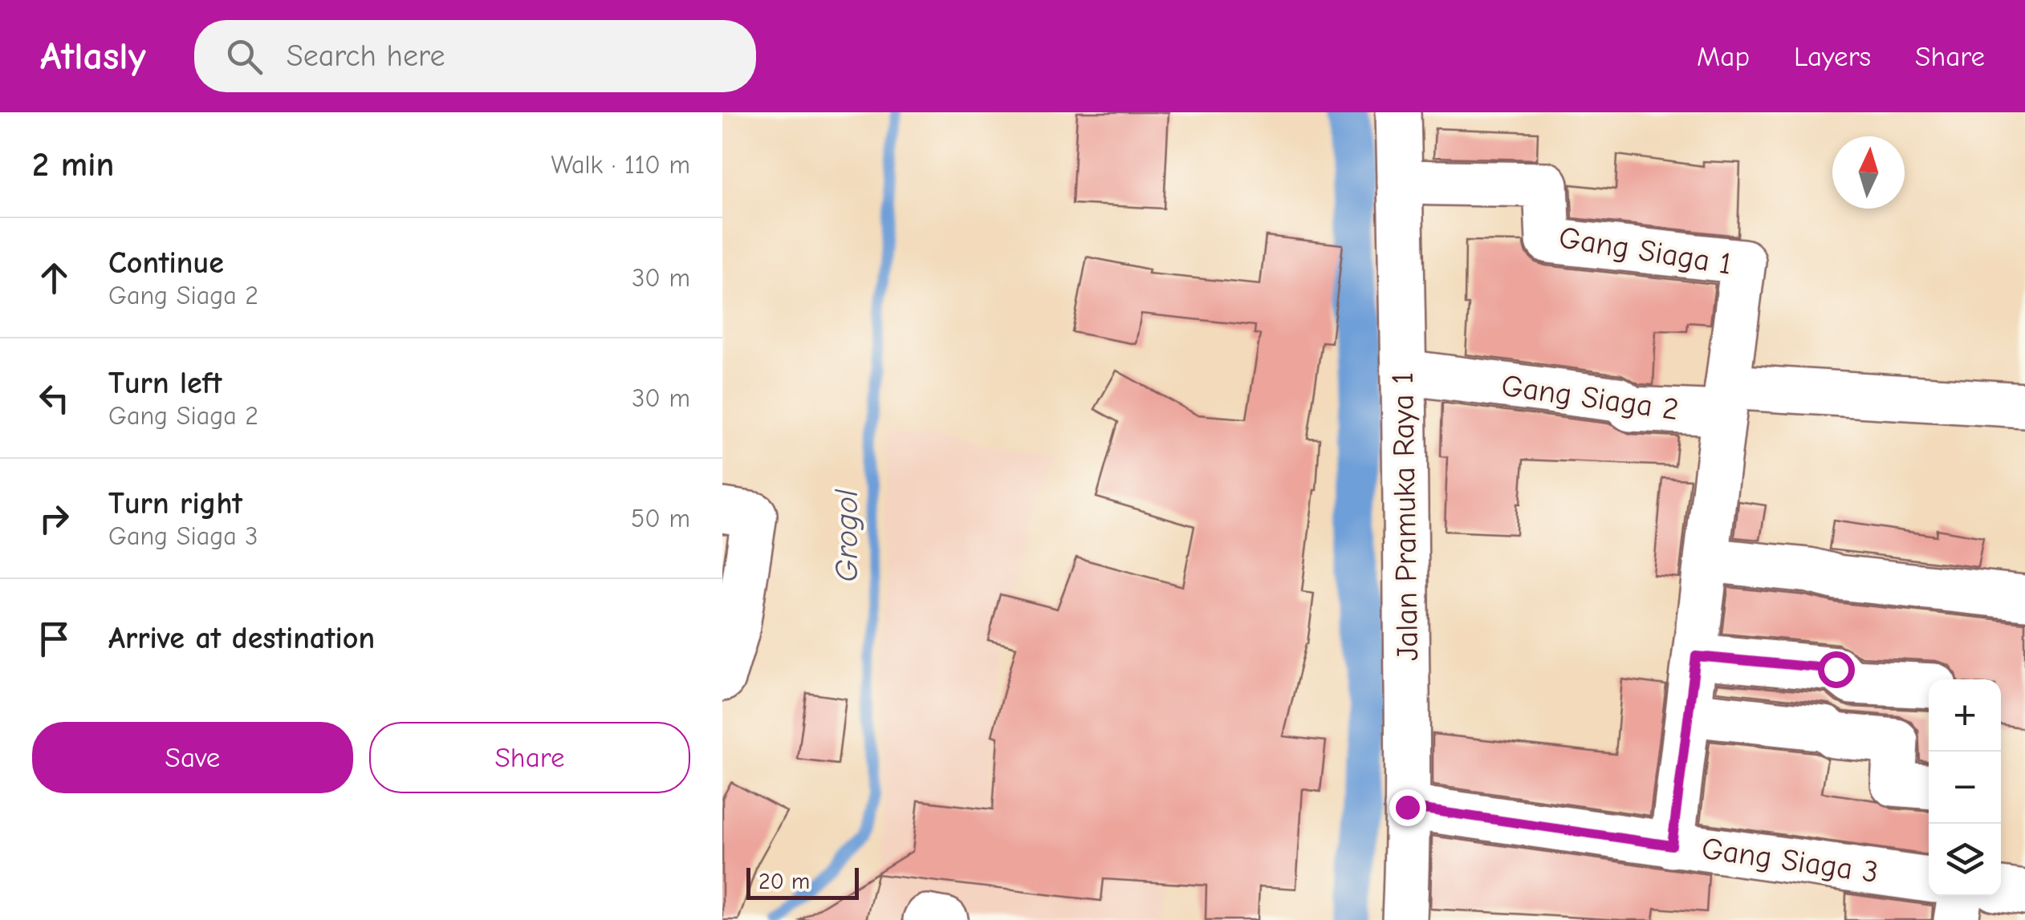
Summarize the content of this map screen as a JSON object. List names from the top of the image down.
{
  "streets": {
    "main road": [
      "Gang Siaga 1",
      "Gang Siaga 2",
      "Jalan Pramuka Raya 1",
      "Gang Siaga 3"
    ]
  },
  "crossings": [
    ["Gang Siaga 1", "Gang Siaga 2"],
    ["Gang Siaga 1", "Jalan Pramuka Raya 1"],
    ["Gang Siaga 2", "Jalan Pramuka Raya 1"],
    ["Jalan Pramuka Raya 1", "Gang Siaga 3"]
  ],
  "water": ["Grogol"],
  "scale_bar": "20 m",
  "north": "top",
  "page": {
    "header": "Atlasly",
    "search": "Search here",
    "nav": ["Map", "Layers", "Share"],
    "heading": ["2 min", "Walk · 110 m"],
    "list": [
      ["Continue", "Gang Siaga 2", "30 m"],
      ["Turn left", "Gang Siaga 2", "30 m"],
      ["Turn right", "Gang Siaga 3", "50 m"],
      "Arrive at destination"
    ],
    "map_buttons": ["+", "−"],
    "buttons": ["Save", "Share"],
    "scale": "20 m"
  }
}
